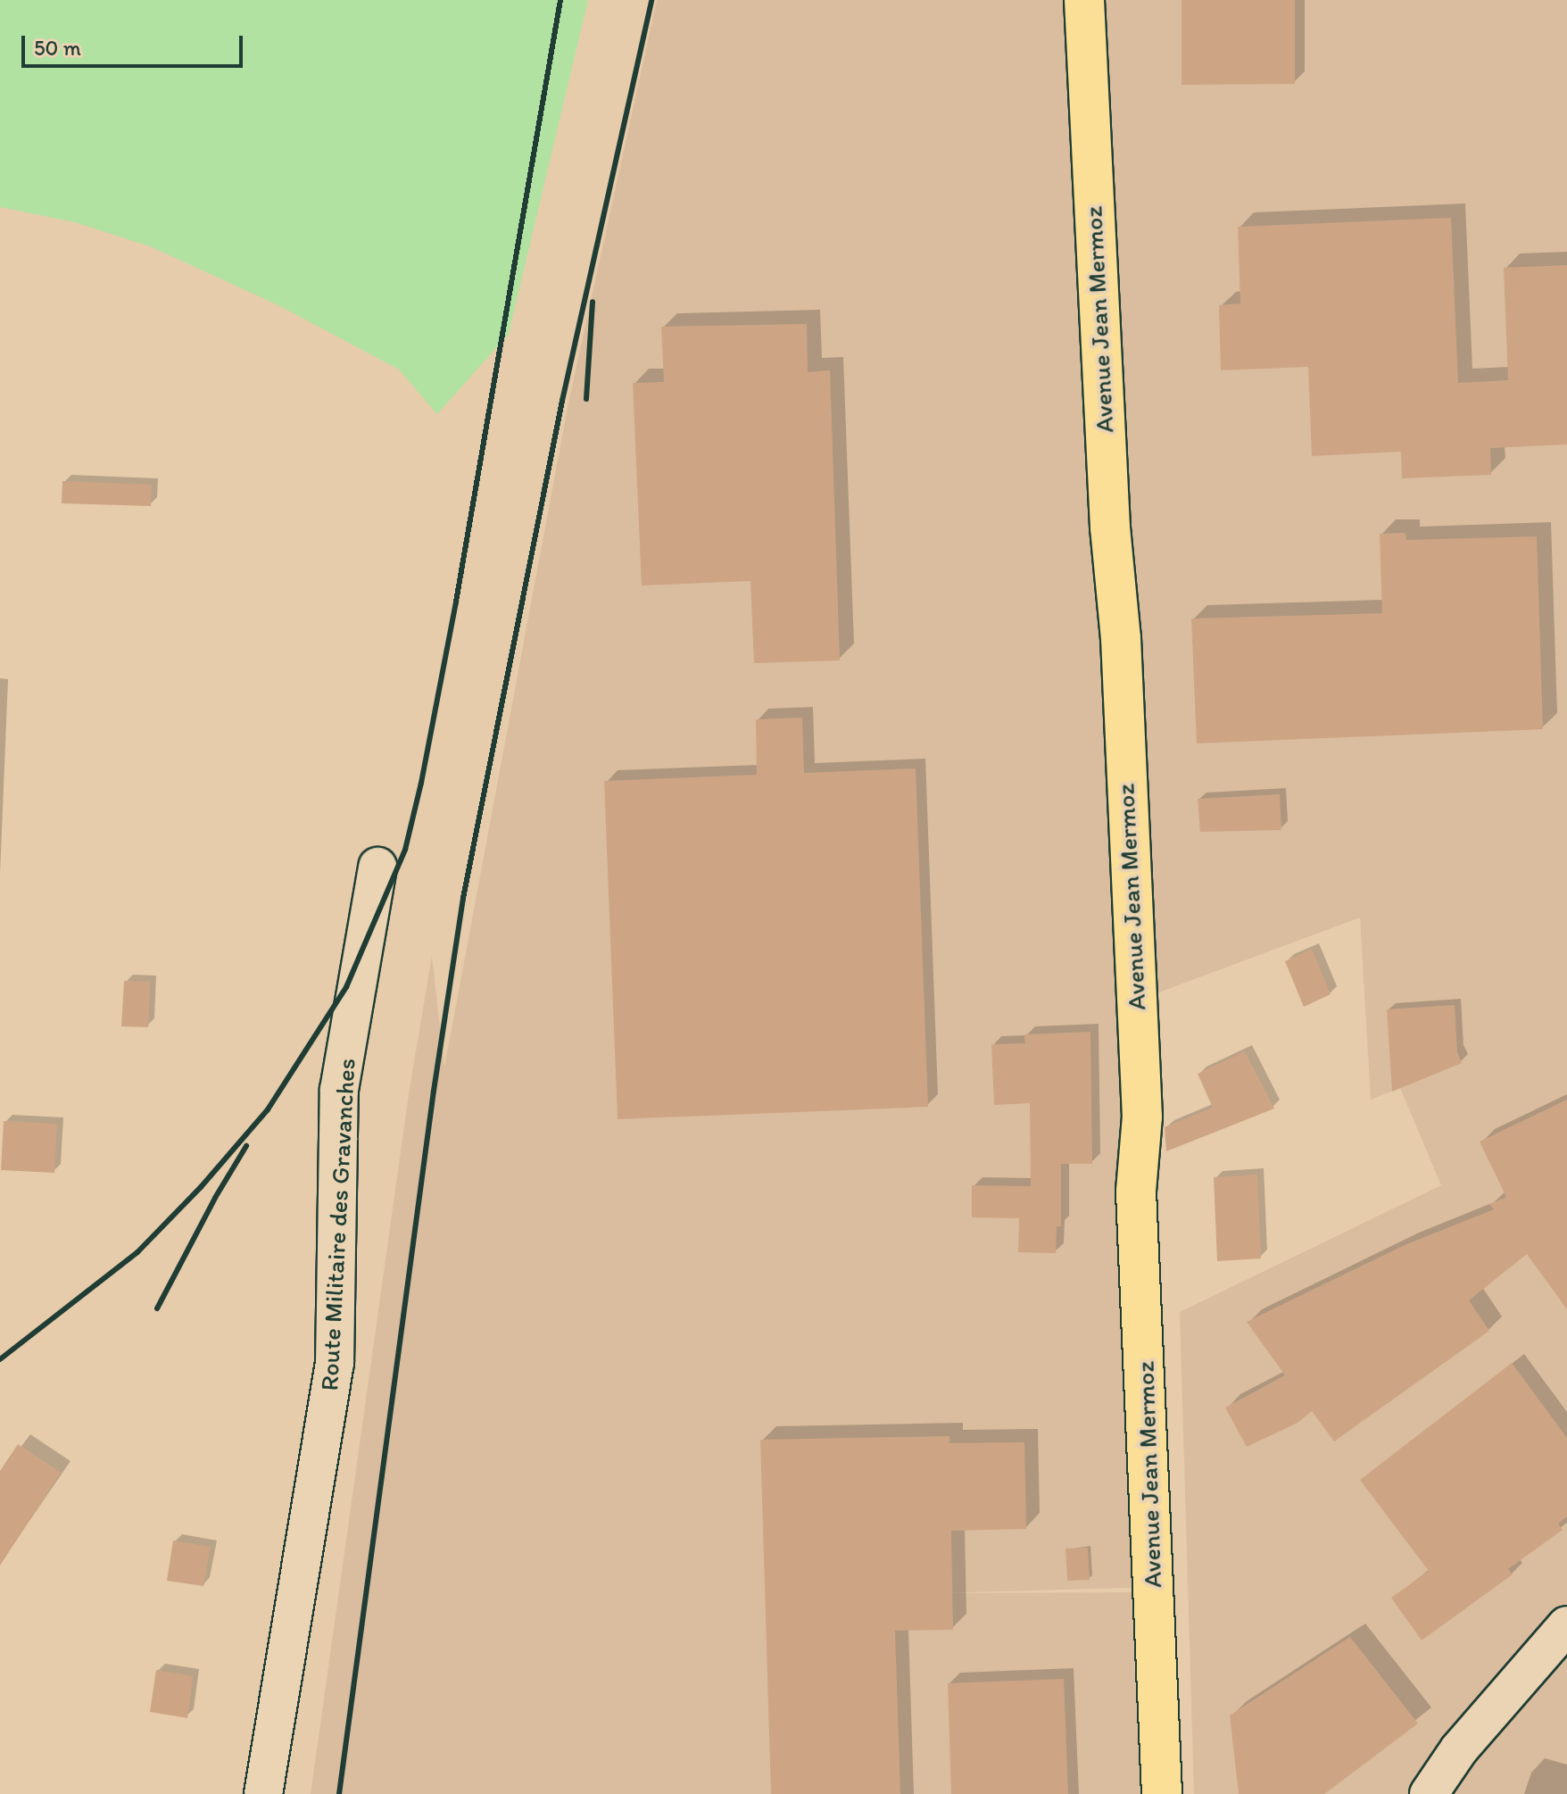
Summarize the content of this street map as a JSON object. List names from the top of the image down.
{
  "streets": {
    "main road": ["Avenue Jean Mermoz"],
    "street": ["Route Militaire des Gravanches"]
  },
  "scale_bar": "50 m"
}
